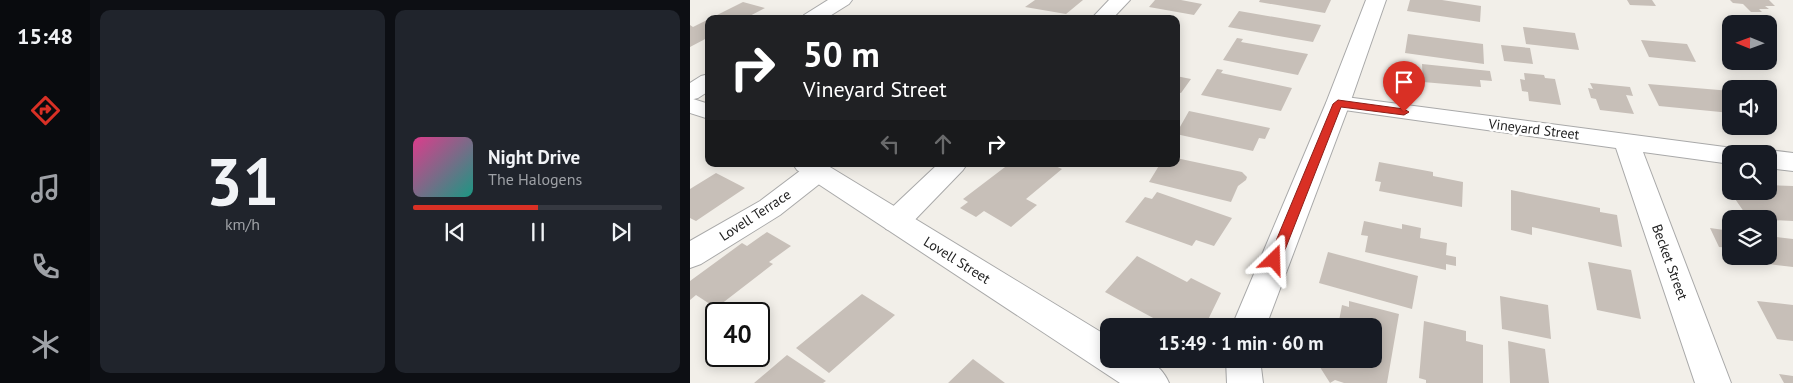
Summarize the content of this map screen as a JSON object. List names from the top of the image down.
{
  "streets": {
    "street": [
      "Vineyard Street",
      "Lovell Terrace",
      "Lovell Street",
      "Becket Street"
    ]
  },
  "crossings": [
    ["Vineyard Street", "Becket Street"],
    ["Lovell Terrace", "Lovell Street"]
  ],
  "north": "left",
  "page": {
    "tabs": "15:48",
    "tile": ["31", "km/h"],
    "turn": ["50 m", "Vineyard Street"],
    "song": ["Night Drive", "The Halogens"],
    "limit": "40",
    "trip": "15:49 · 1 min · 60 m"
  }
}
